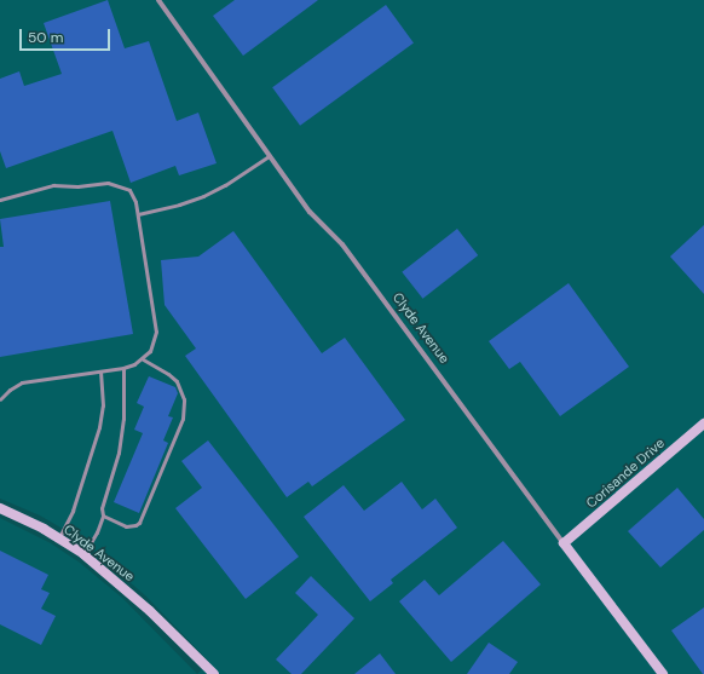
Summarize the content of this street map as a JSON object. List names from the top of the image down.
{
  "streets": {
    "street": ["Clyde Avenue", "Corisande Drive"]
  },
  "crossings": [
    ["Clyde Avenue", "Corisande Drive"]
  ],
  "scale_bar": "50 m"
}
